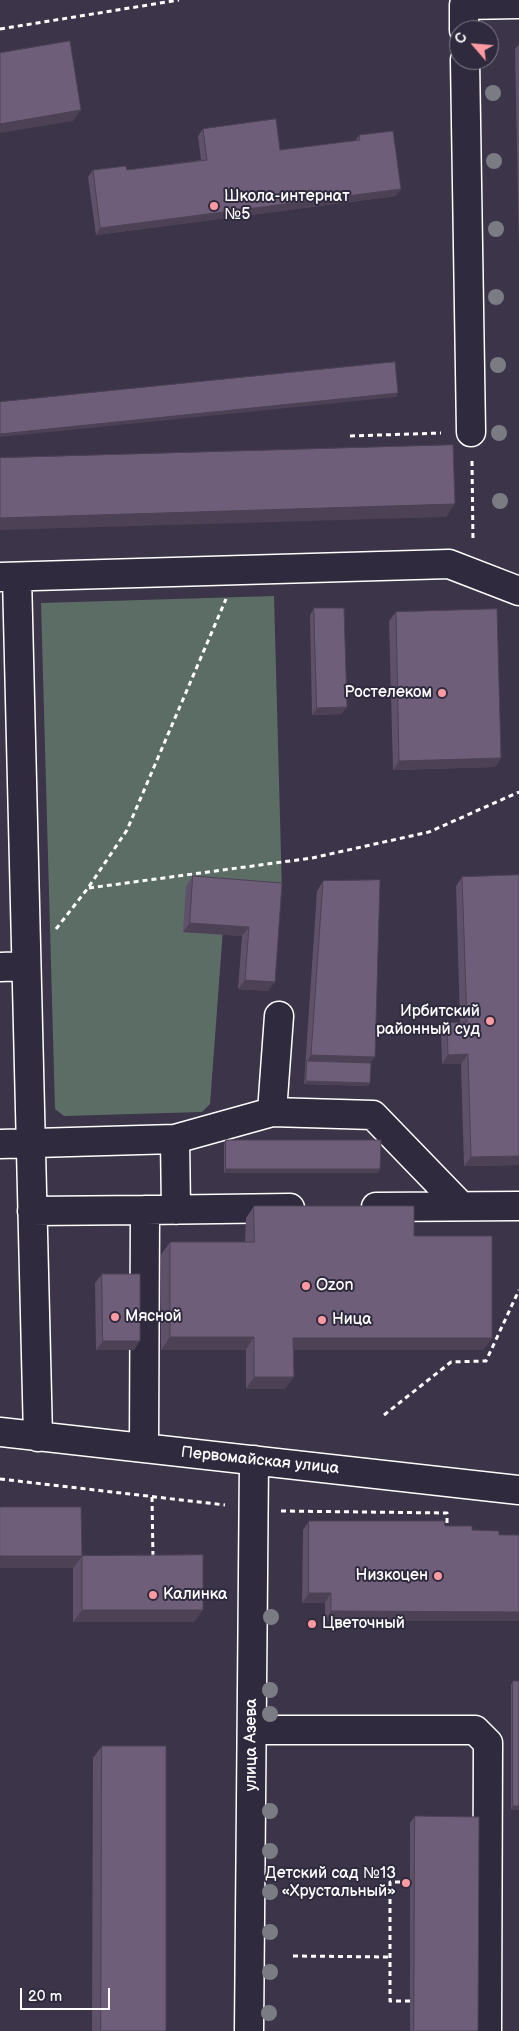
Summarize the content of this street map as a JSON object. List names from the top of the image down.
{
  "streets": {
    "street": ["Первомайская улица", "улица Азева"]
  },
  "crossings": [
    ["Первомайская улица", "улица Азева"]
  ],
  "places": [
    "Школа-интернат №5",
    "Ростелеком",
    "Ирбитский районный суд",
    "Ozon",
    "Мясной",
    "Ница",
    "Низкоцен",
    "Калинка",
    "Цветочный",
    "Детский сад №13 «Хрустальный»"
  ],
  "scale_bar": "20 m",
  "north": "top left"
}
